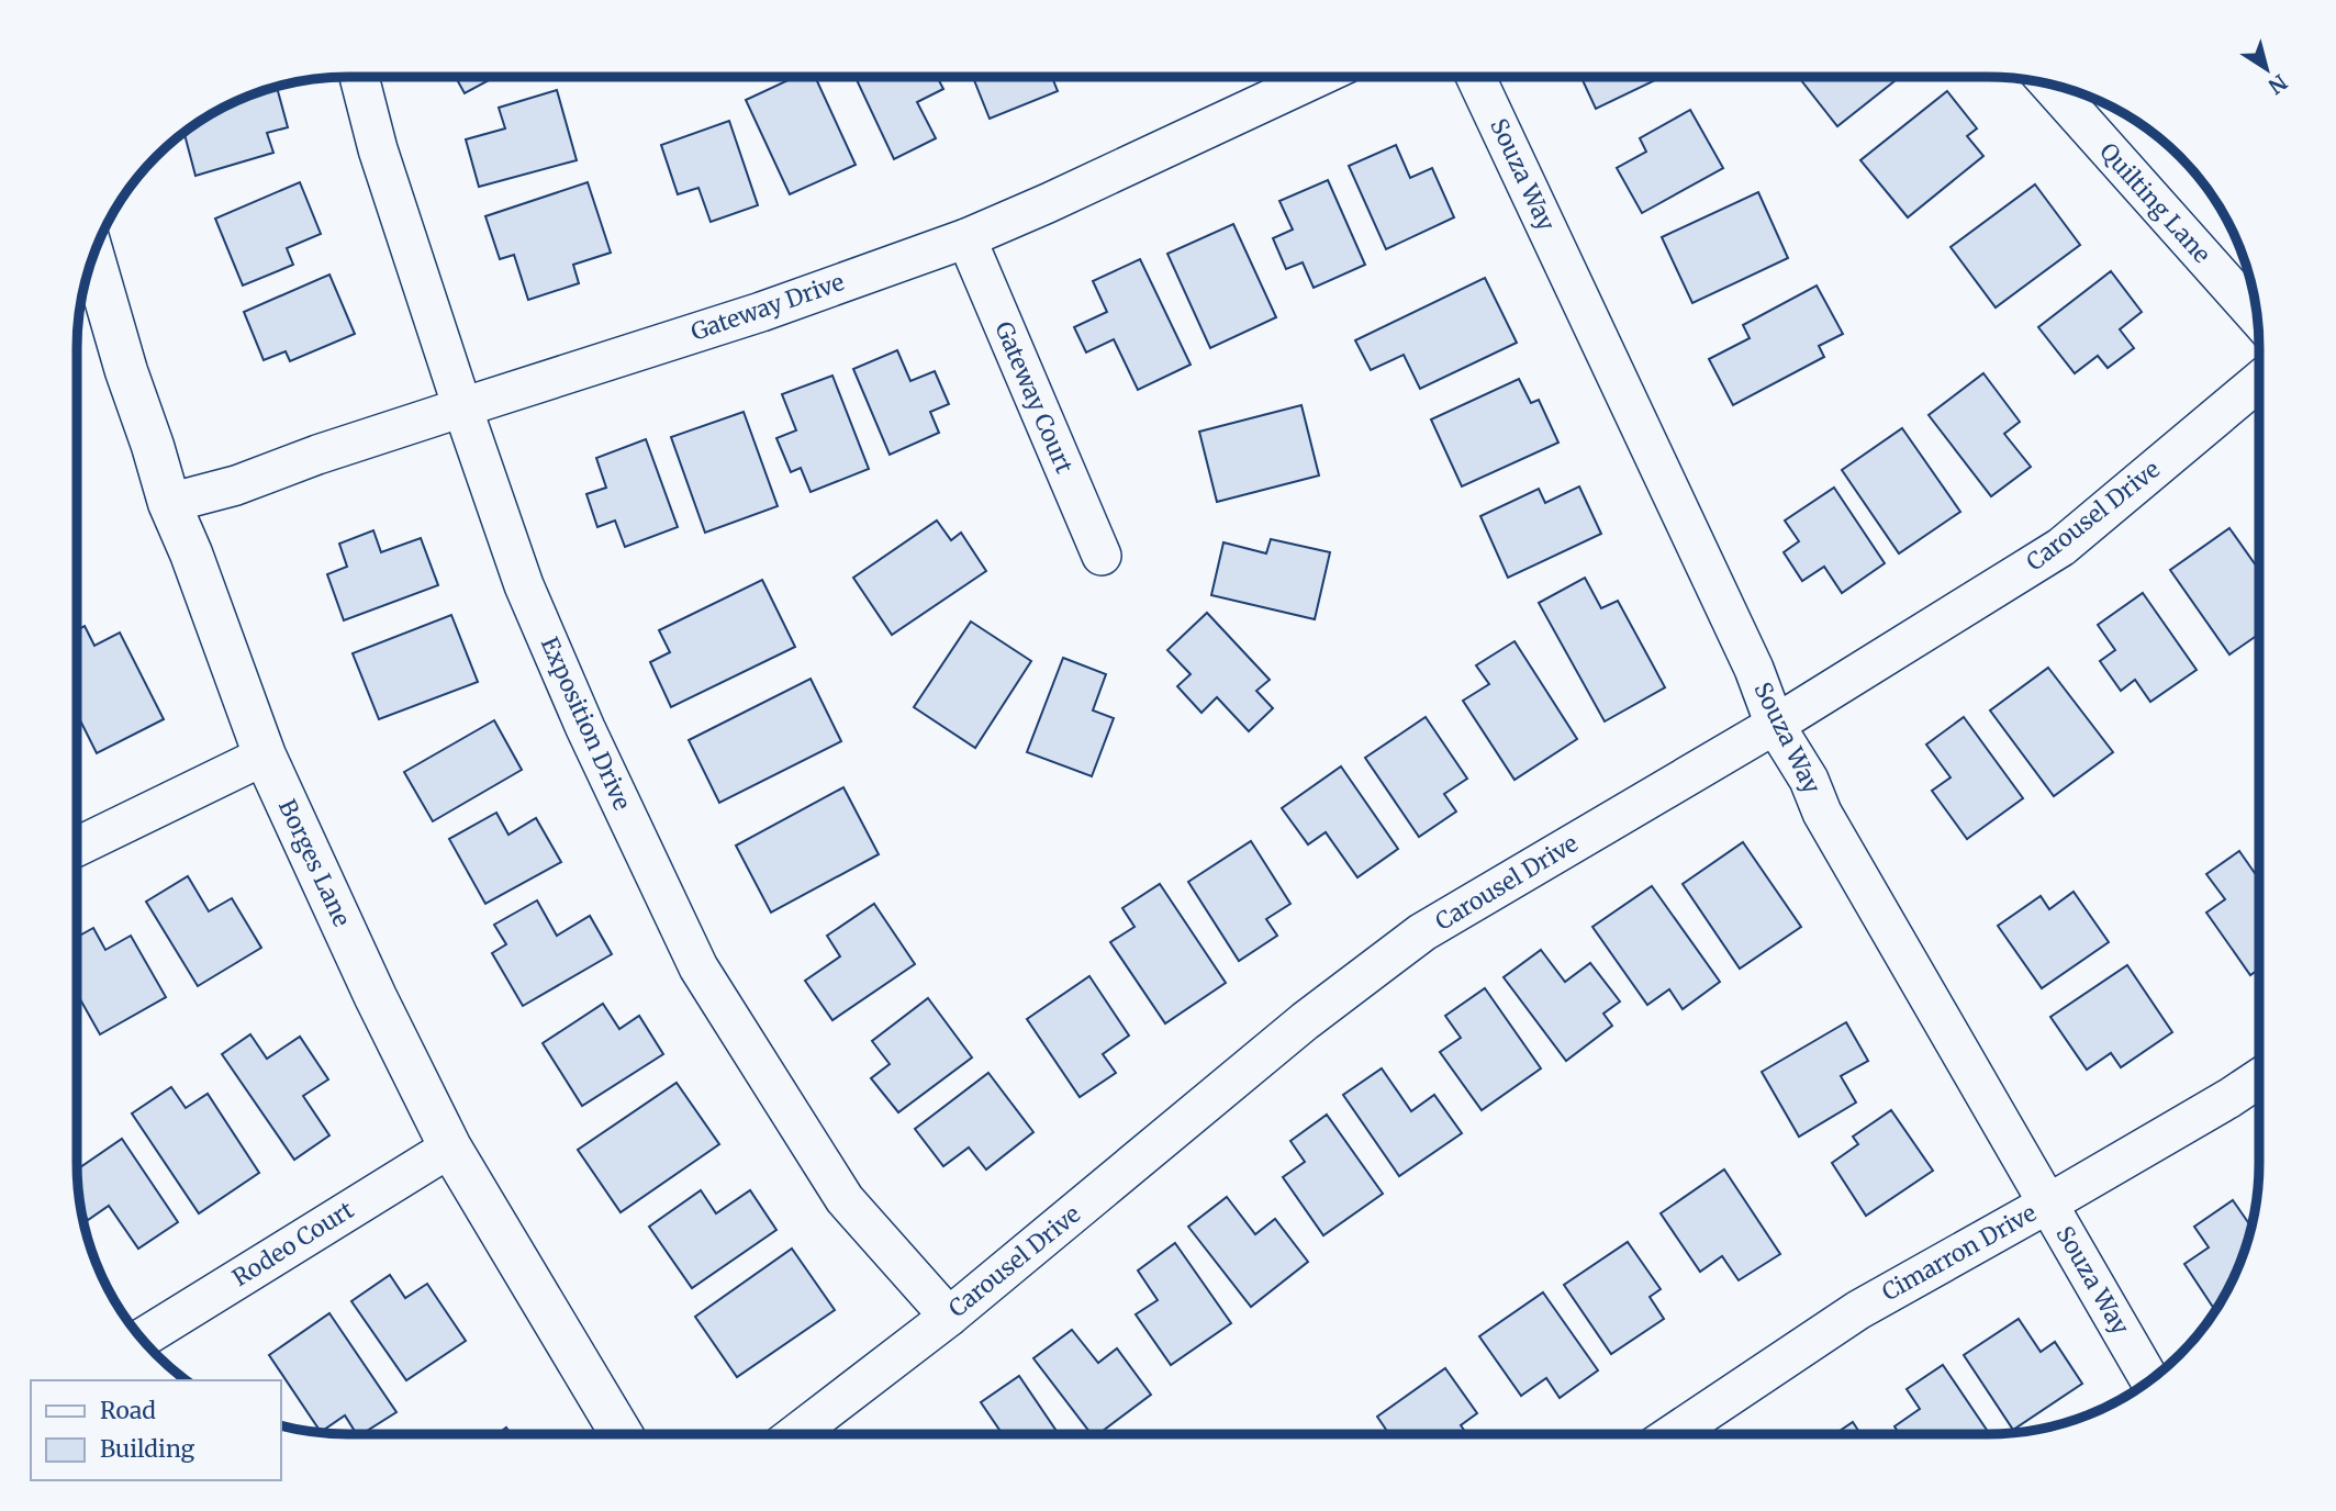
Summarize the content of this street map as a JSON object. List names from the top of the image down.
{
  "streets": {
    "street": [
      "Souza Way",
      "Quilting Lane",
      "Gateway Drive",
      "Gateway Court",
      "Carousel Drive",
      "Exposition Drive",
      "Borges Lane",
      "Rodeo Court",
      "Cimarron Drive"
    ]
  },
  "crossings": [
    ["Souza Way", "Carousel Drive"],
    ["Souza Way", "Cimarron Drive"],
    ["Gateway Drive", "Gateway Court"],
    ["Gateway Drive", "Exposition Drive"],
    ["Gateway Drive", "Borges Lane"],
    ["Carousel Drive", "Exposition Drive"],
    ["Borges Lane", "Rodeo Court"]
  ],
  "legend": ["Road", "Building"],
  "north": "bottom right"
}
